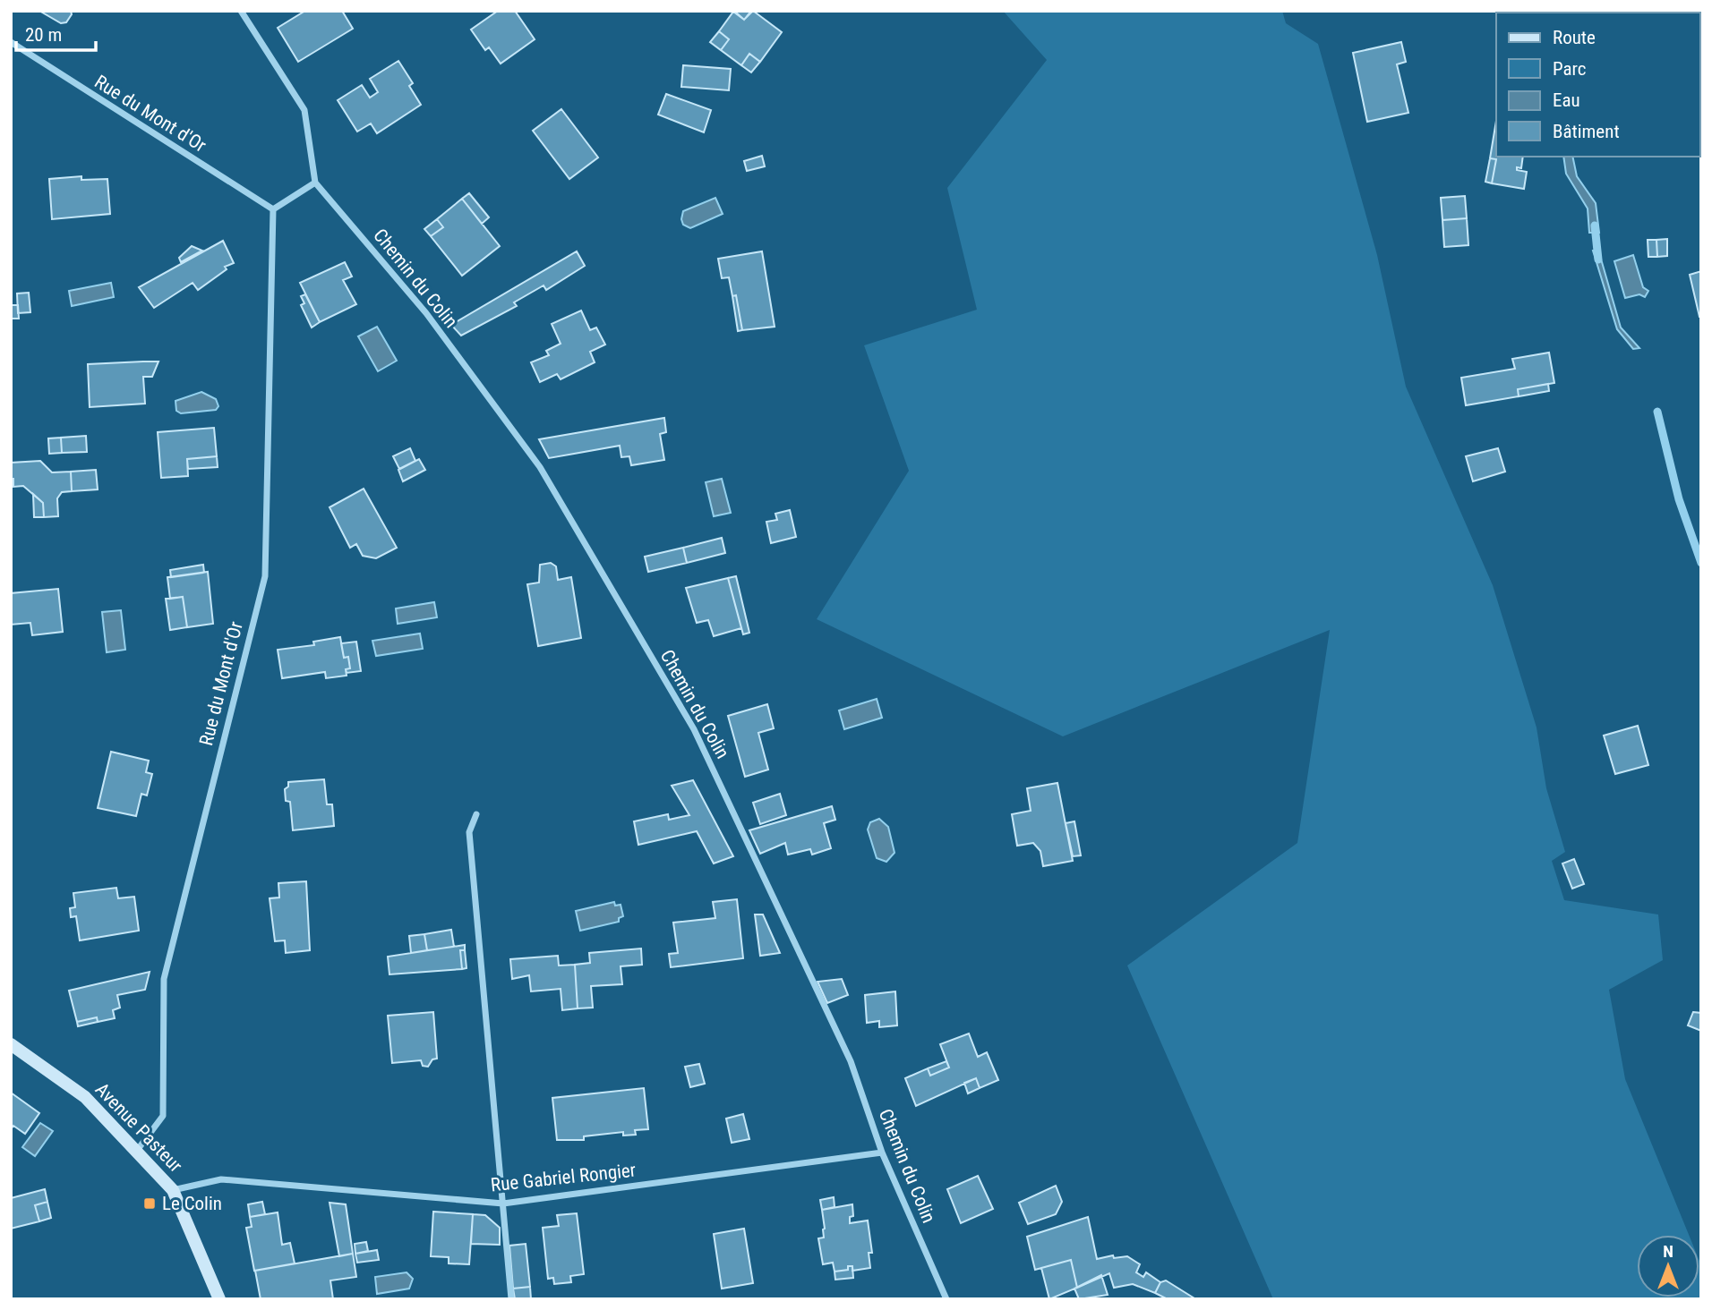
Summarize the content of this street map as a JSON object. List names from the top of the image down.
{
  "streets": {
    "main road": ["Avenue Pasteur"],
    "street": ["Rue du Mont d'Or", "Chemin du Colin", "Rue Gabriel Rongier"]
  },
  "crossings": [
    ["Rue du Mont d'Or", "Avenue Pasteur"],
    ["Chemin du Colin", "Rue Gabriel Rongier"],
    ["Avenue Pasteur", "Rue Gabriel Rongier"]
  ],
  "places": {
    "transit": ["Le Colin"]
  },
  "legend": [
    "Route",
    "Parc",
    "Eau",
    "Bâtiment"
  ],
  "scale_bar": "20 m",
  "north": "top"
}
